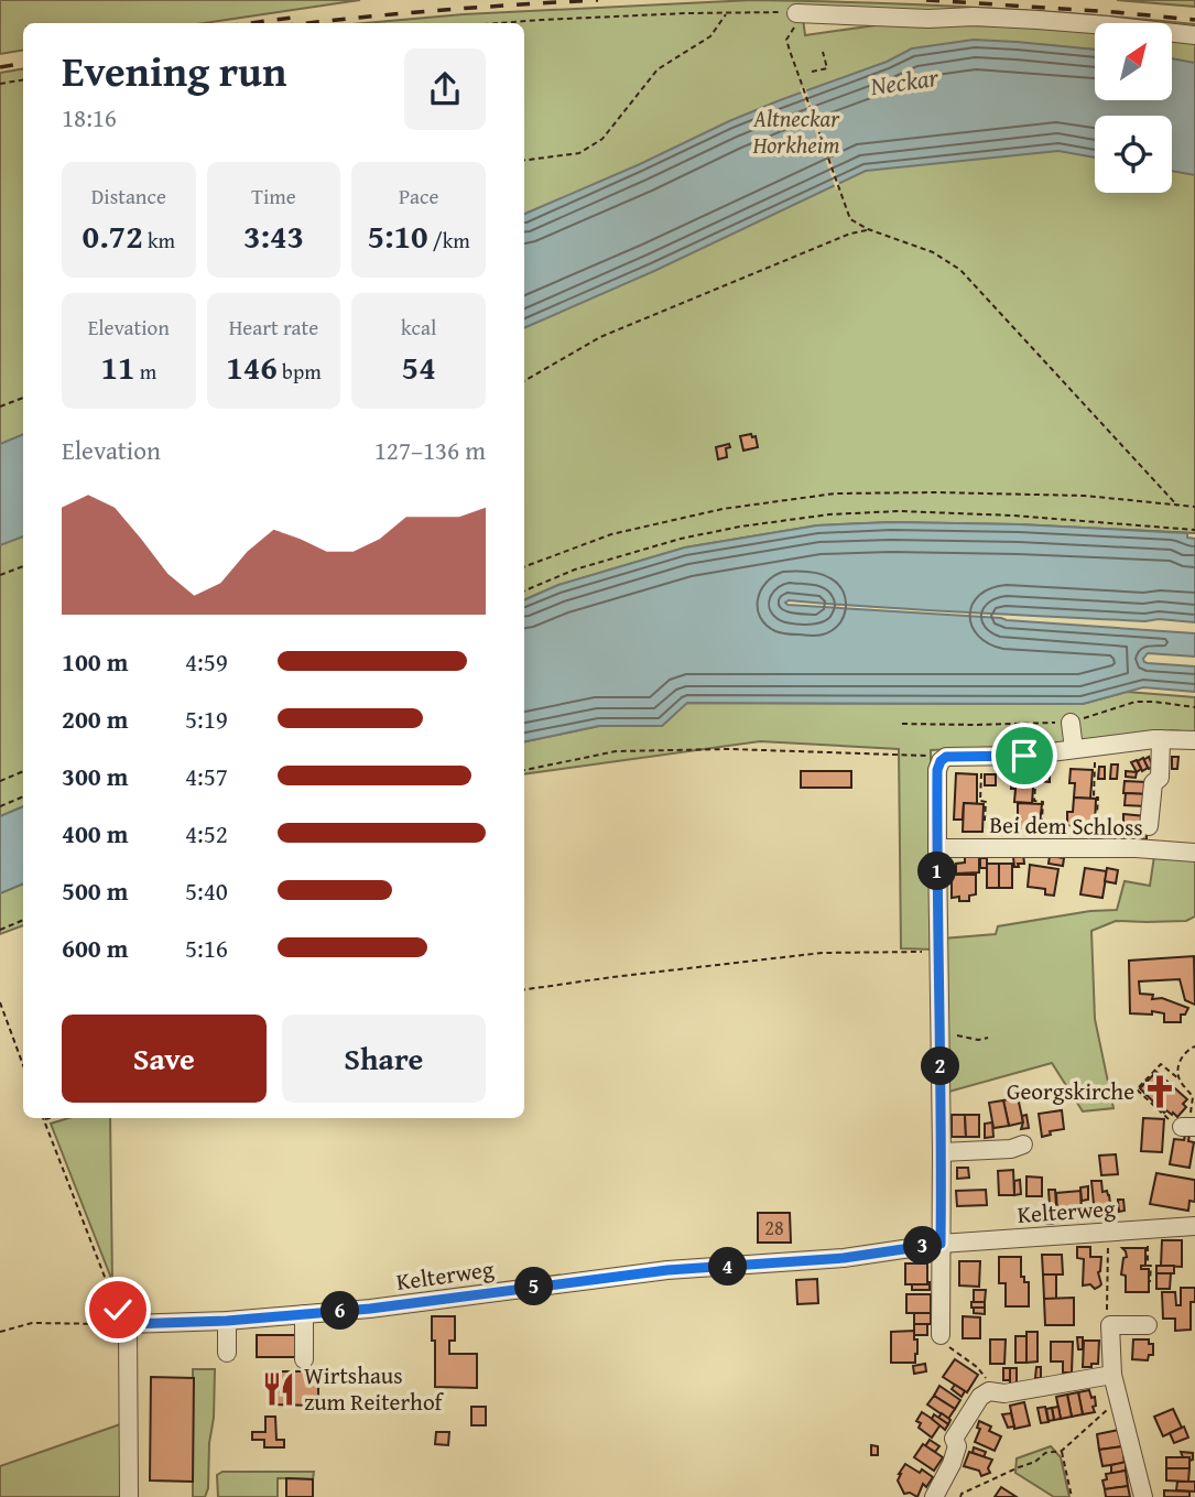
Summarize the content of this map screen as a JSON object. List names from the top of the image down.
{
  "streets": {
    "street": ["Bei dem Schloss", "Kelterweg"]
  },
  "water": ["Neckar"],
  "parks": ["Altneckar Horkheim"],
  "places": {
    "church": ["Georgskirche"],
    "restaurant": ["Wirtshaus zum Reiterhof"]
  },
  "house_numbers": ["28"],
  "north": "top right",
  "page": {
    "heading": ["Evening run", "18:16"],
    "stats": [
      ["Distance", "0.72 km"],
      ["Time", "3:43"],
      ["Pace", "5:10 /km"],
      ["Elevation", "11 m"],
      ["Heart rate", "146 bpm"],
      ["kcal", "54"]
    ],
    "chart": ["Elevation", "127–136 m"],
    "list": [
      {
        "name": "100 m",
        "note": "4:59"
      },
      {
        "name": "200 m",
        "note": "5:19"
      },
      {
        "name": "300 m",
        "note": "4:57"
      },
      {
        "name": "400 m",
        "note": "4:52"
      },
      {
        "name": "500 m",
        "note": "5:40"
      },
      {
        "name": "600 m",
        "note": "5:16"
      }
    ],
    "pins": [
      "1",
      "2",
      "3",
      "4",
      "5",
      "6"
    ],
    "buttons": ["Save", "Share"]
  }
}
